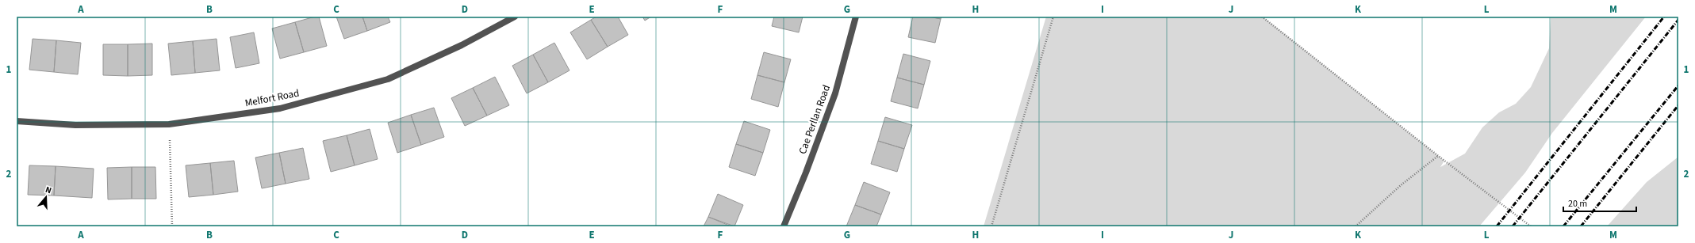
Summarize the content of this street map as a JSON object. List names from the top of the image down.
{
  "streets": {
    "street": ["Melfort Road", "Cae Perllan Road"]
  },
  "scale_bar": "20 m",
  "north": "top",
  "grid": {
    "columns": [
      "A",
      "B",
      "C",
      "D",
      "E",
      "F",
      "G",
      "H",
      "I",
      "J",
      "K",
      "L",
      "M"
    ],
    "rows": ["1", "2"]
  }
}
